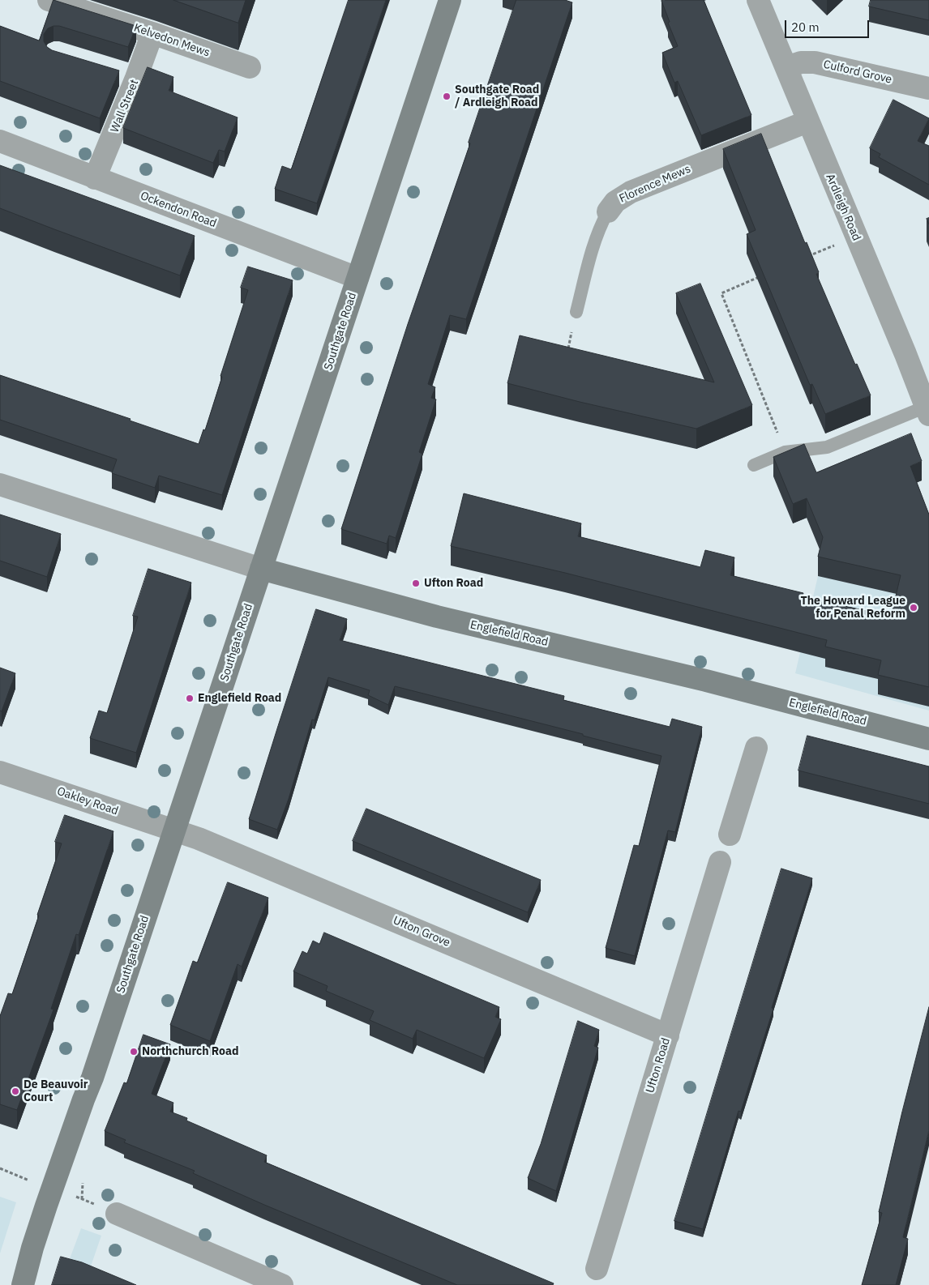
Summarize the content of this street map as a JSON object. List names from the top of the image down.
{
  "streets": {
    "main road": ["Southgate Road", "Englefield Road"],
    "street": [
      "Kelvedon Mews",
      "Culford Grove",
      "Wall Street",
      "Florence Mews",
      "Ardleigh Road",
      "Ockendon Road",
      "Oakley Road",
      "Ufton Grove",
      "Ufton Road"
    ]
  },
  "crossings": [
    ["Kelvedon Mews", "Wall Street"],
    ["Culford Grove", "Ardleigh Road"],
    ["Wall Street", "Ockendon Road"],
    ["Florence Mews", "Ardleigh Road"],
    ["Ockendon Road", "Southgate Road"],
    ["Southgate Road", "Englefield Road"],
    ["Southgate Road", "Oakley Road"],
    ["Southgate Road", "Ufton Grove"],
    ["Oakley Road", "Ufton Grove"],
    ["Ufton Grove", "Ufton Road"]
  ],
  "places": [
    "Southgate Road / Ardleigh Road",
    "Ufton Road",
    "The Howard League for Penal Reform",
    "Englefield Road",
    "Northchurch Road",
    "De Beauvoir Court"
  ],
  "scale_bar": "20 m"
}
